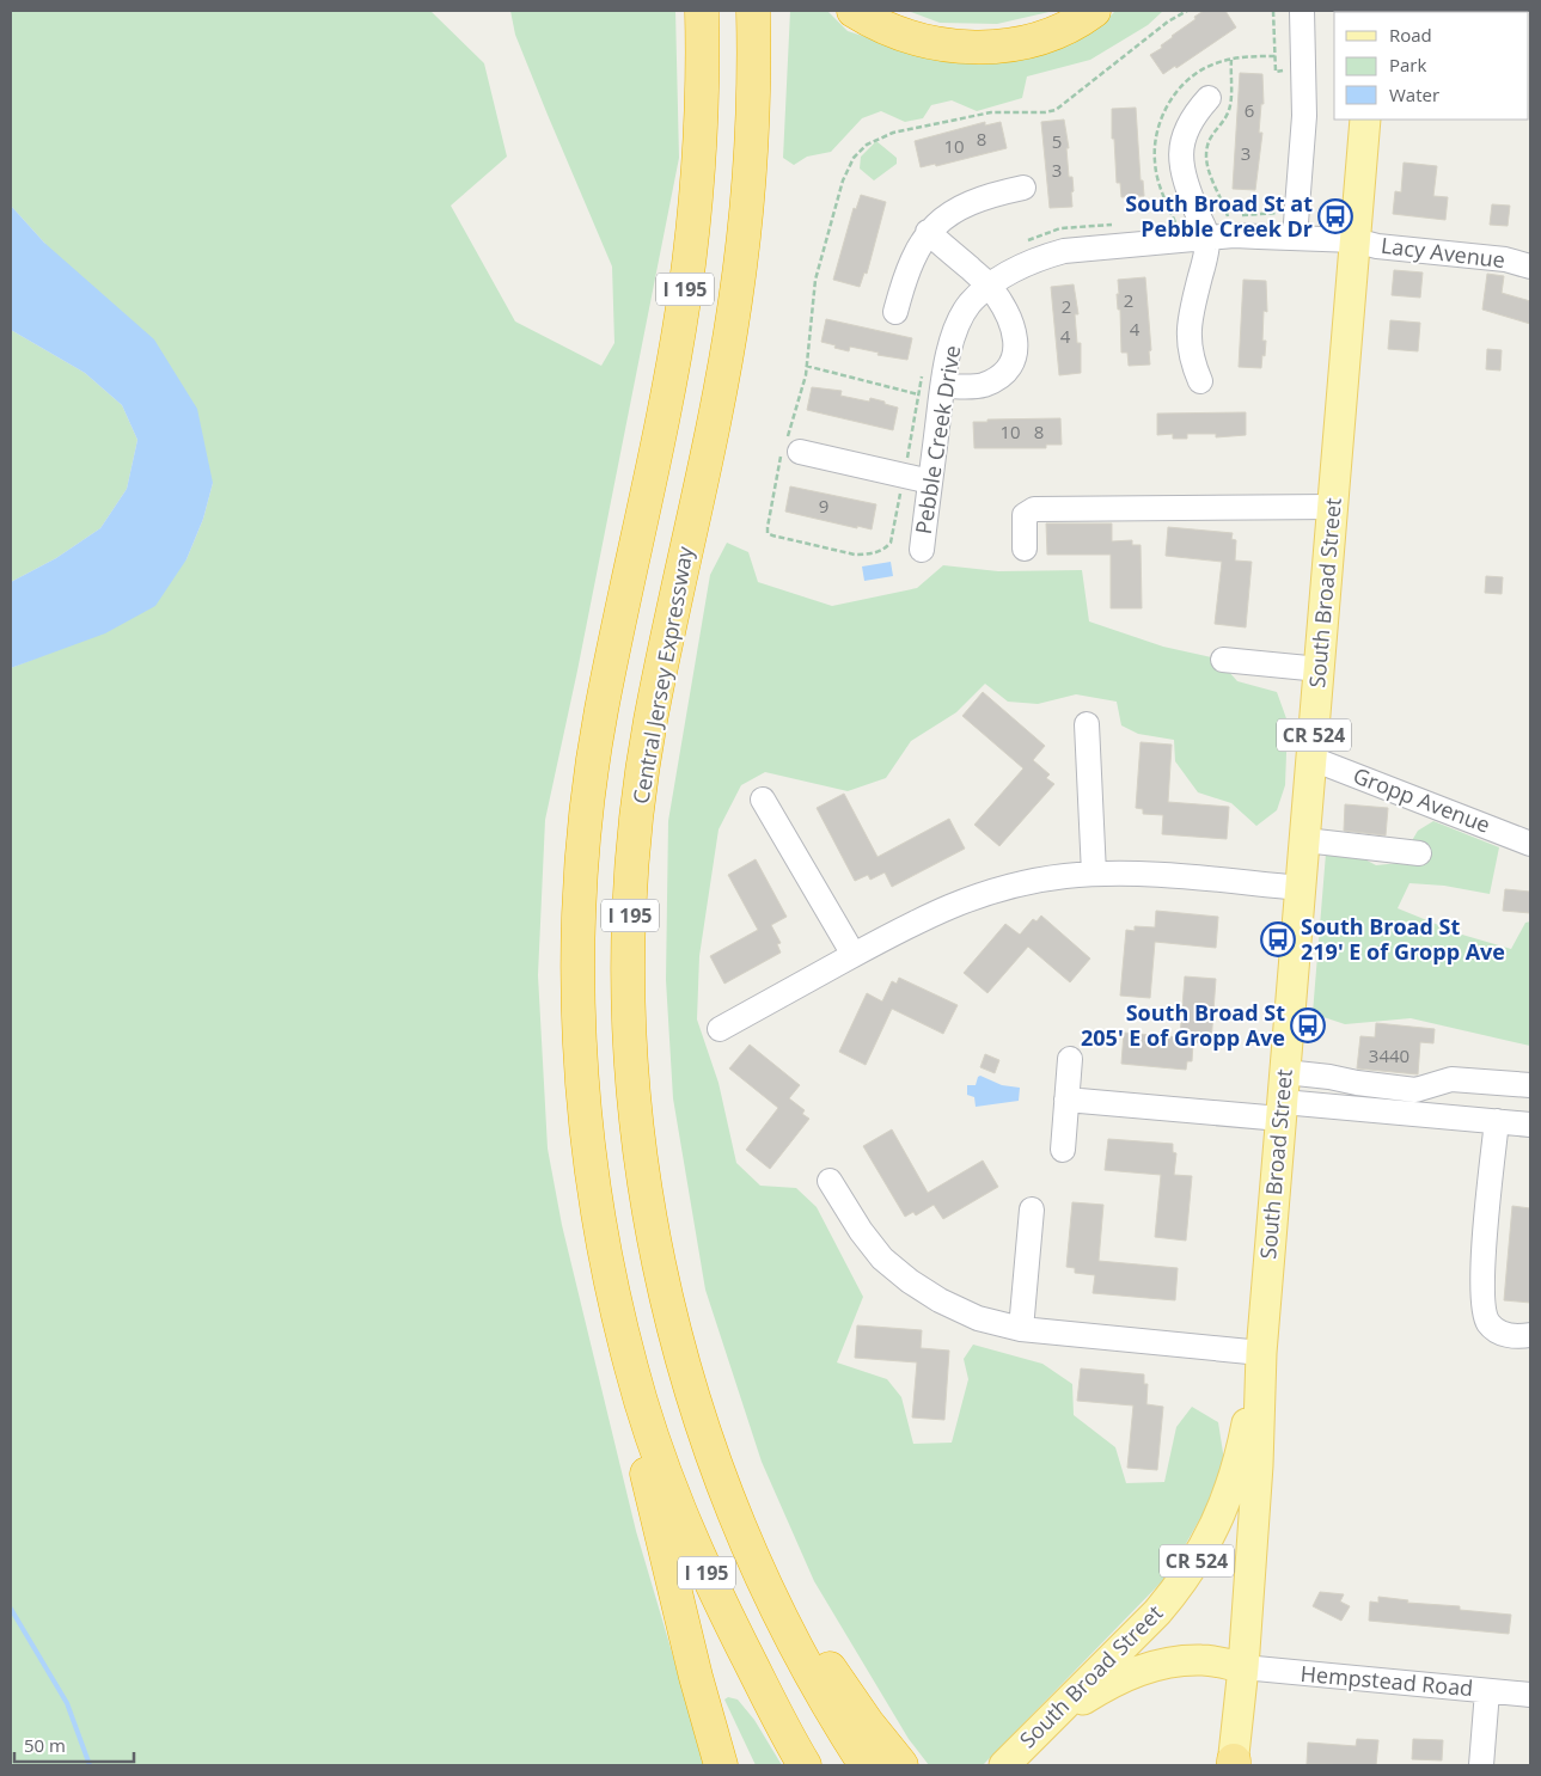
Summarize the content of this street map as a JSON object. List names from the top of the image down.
{
  "streets": {
    "highway": ["I 195", "Central Jersey Expressway"],
    "main road": ["South Broad Street", "CR 524"],
    "street": [
      "Lacy Avenue",
      "Pebble Creek Drive",
      "Gropp Avenue",
      "Hempstead Road"
    ]
  },
  "crossings": [
    ["Lacy Avenue", "Pebble Creek Drive"],
    ["Lacy Avenue", "South Broad Street"],
    ["Pebble Creek Drive", "South Broad Street"],
    ["South Broad Street", "Gropp Avenue"],
    ["South Broad Street", "Hempstead Road"]
  ],
  "places": {
    "bus stop": ["South Broad St at Pebble Creek Dr", "South Broad St 219' E of Gropp Ave", "South Broad St 205' E of Gropp Ave"]
  },
  "house_numbers": [
    "6",
    "8",
    "5",
    "10",
    "3",
    "3",
    "2",
    "2",
    "4",
    "4",
    "10",
    "8",
    "9",
    "3440"
  ],
  "legend": ["Road", "Park", "Water"],
  "scale_bar": "50 m"
}
